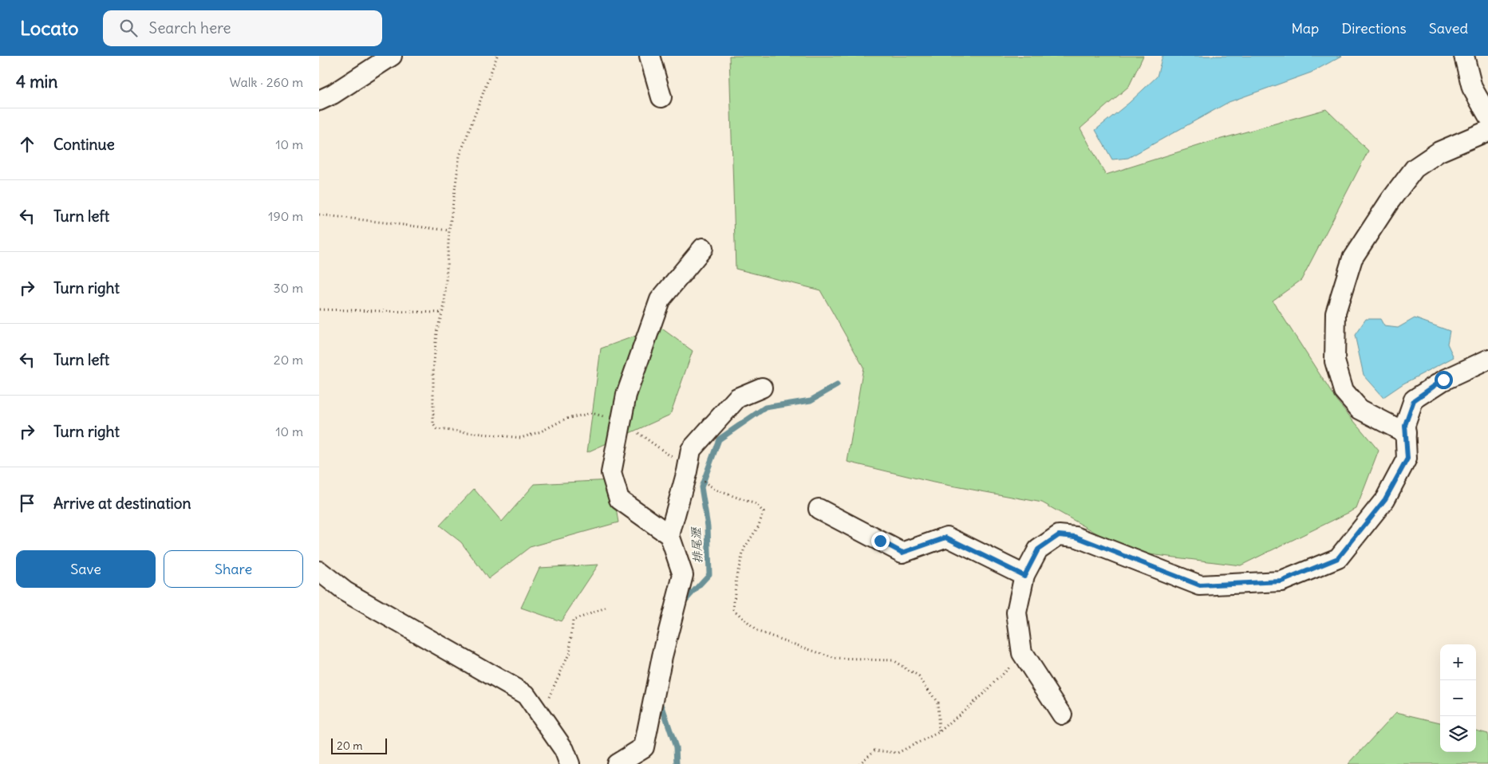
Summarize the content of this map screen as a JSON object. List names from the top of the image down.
{
  "water": ["排尾瀝"],
  "scale_bar": "20 m",
  "page": {
    "header": "Locato",
    "search": "Search here",
    "nav": ["Map", "Directions", "Saved"],
    "heading": ["4 min", "Walk · 260 m"],
    "list": [
      ["Continue", "10 m"],
      ["Turn left", "190 m"],
      ["Turn right", "30 m"],
      ["Turn left", "20 m"],
      ["Turn right", "10 m"],
      "Arrive at destination"
    ],
    "buttons": ["Save", "Share"],
    "map_buttons": ["+", "−"],
    "scale": "20 m"
  }
}
